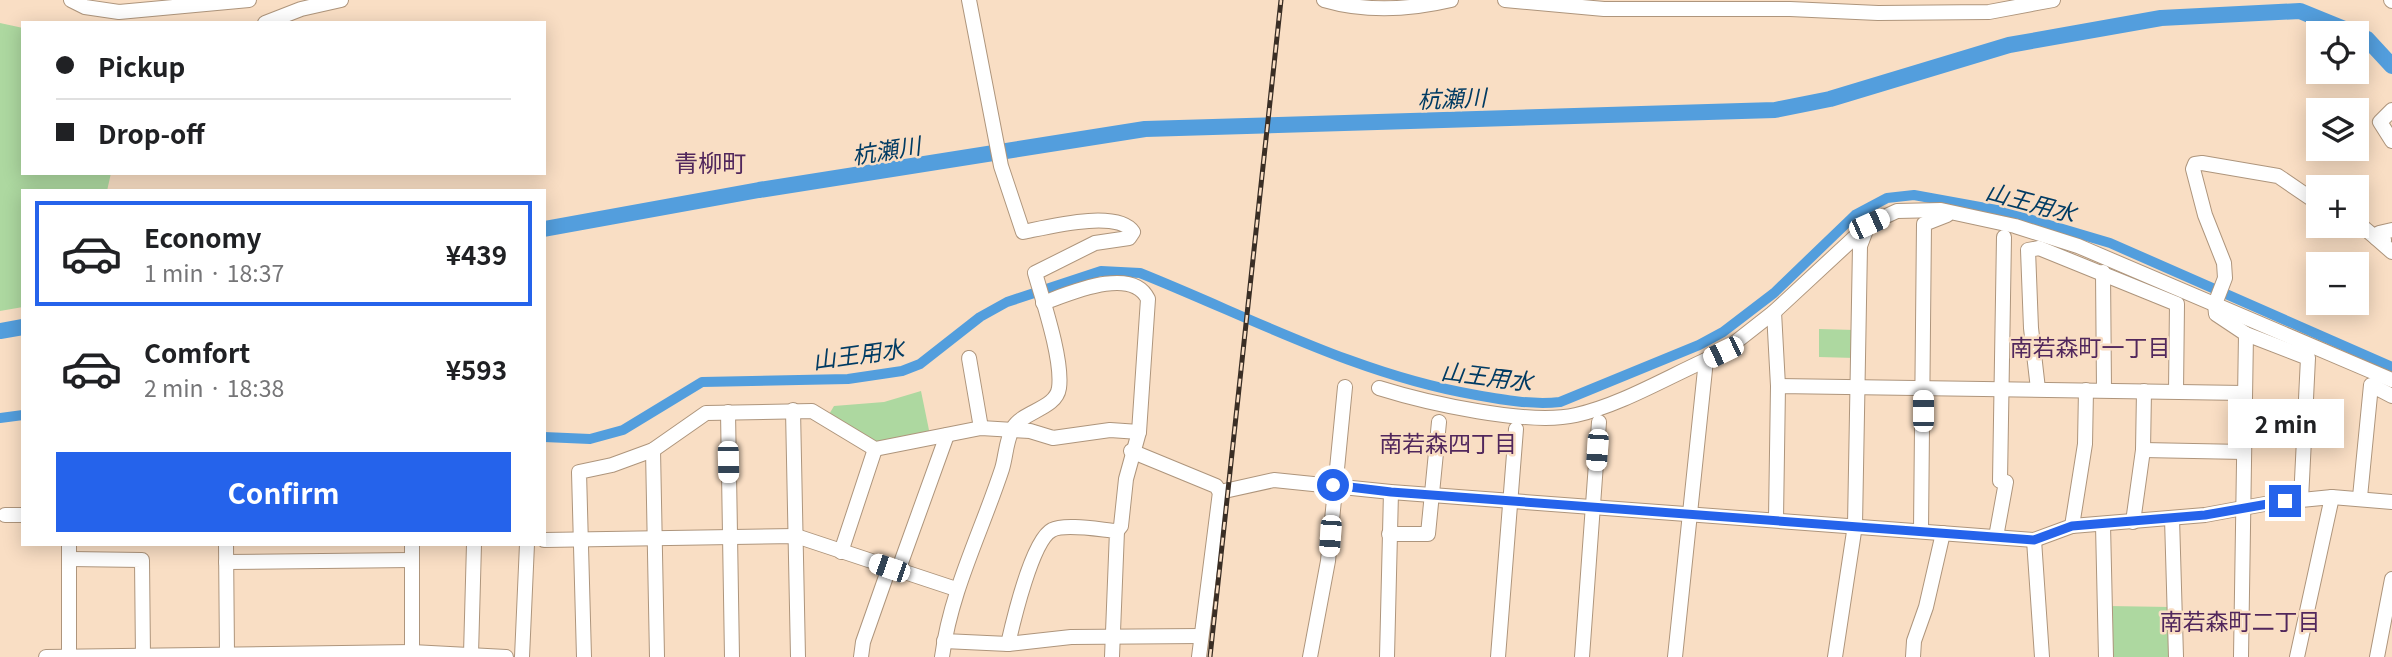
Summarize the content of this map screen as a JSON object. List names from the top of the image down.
{
  "districts": [
    "青柳町",
    "南若森町一丁目",
    "南若森四丁目",
    "南若森町二丁目"
  ],
  "water": ["杭瀬川", "山王用水"],
  "page": {
    "map_buttons": ["+", "−"],
    "banner": ["Pickup", "Drop-off"],
    "list": [
      {
        "name": "Economy",
        "note": "1 min · 18:37",
        "value": "¥439"
      },
      {
        "name": "Comfort",
        "note": "2 min · 18:38",
        "value": "¥593"
      }
    ],
    "bubble": "2 min",
    "buttons": "Confirm"
  }
}
